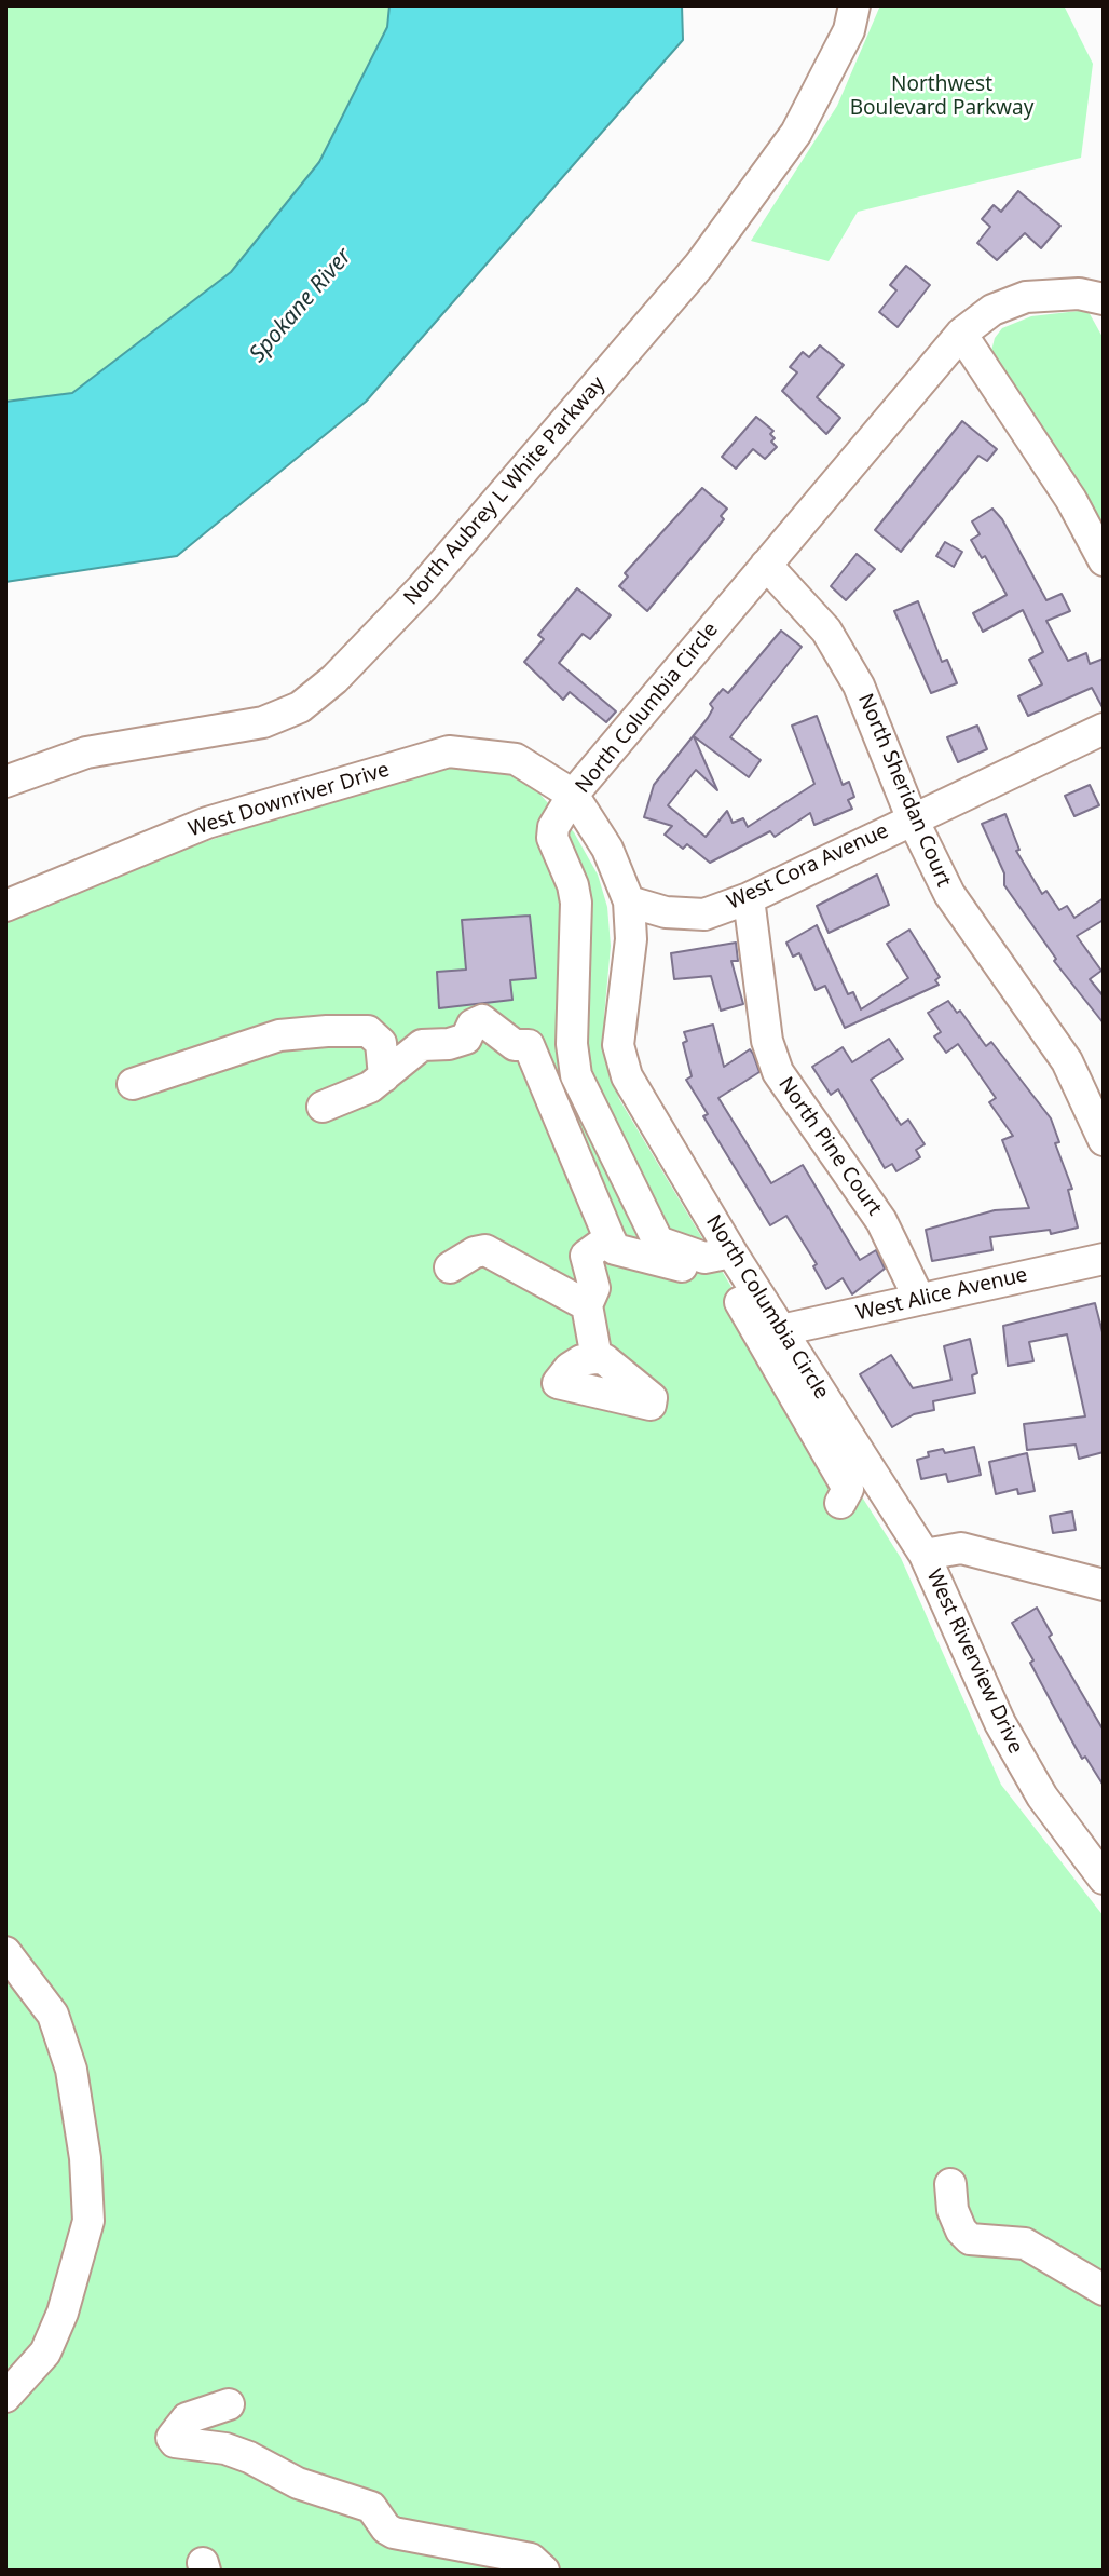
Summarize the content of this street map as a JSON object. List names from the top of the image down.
{
  "streets": {
    "street": [
      "North Aubrey L White Parkway",
      "North Columbia Circle",
      "North Sheridan Court",
      "West Downriver Drive",
      "West Cora Avenue",
      "North Pine Court",
      "West Alice Avenue",
      "West Riverview Drive"
    ]
  },
  "crossings": [
    ["North Columbia Circle", "North Sheridan Court"],
    ["North Columbia Circle", "West Downriver Drive"],
    ["North Columbia Circle", "West Cora Avenue"],
    ["North Columbia Circle", "West Alice Avenue"],
    ["North Columbia Circle", "West Riverview Drive"],
    ["North Sheridan Court", "West Cora Avenue"],
    ["West Cora Avenue", "North Pine Court"],
    ["North Pine Court", "West Alice Avenue"]
  ],
  "water": ["Spokane River"],
  "parks": ["Northwest Boulevard Parkway"]
}
